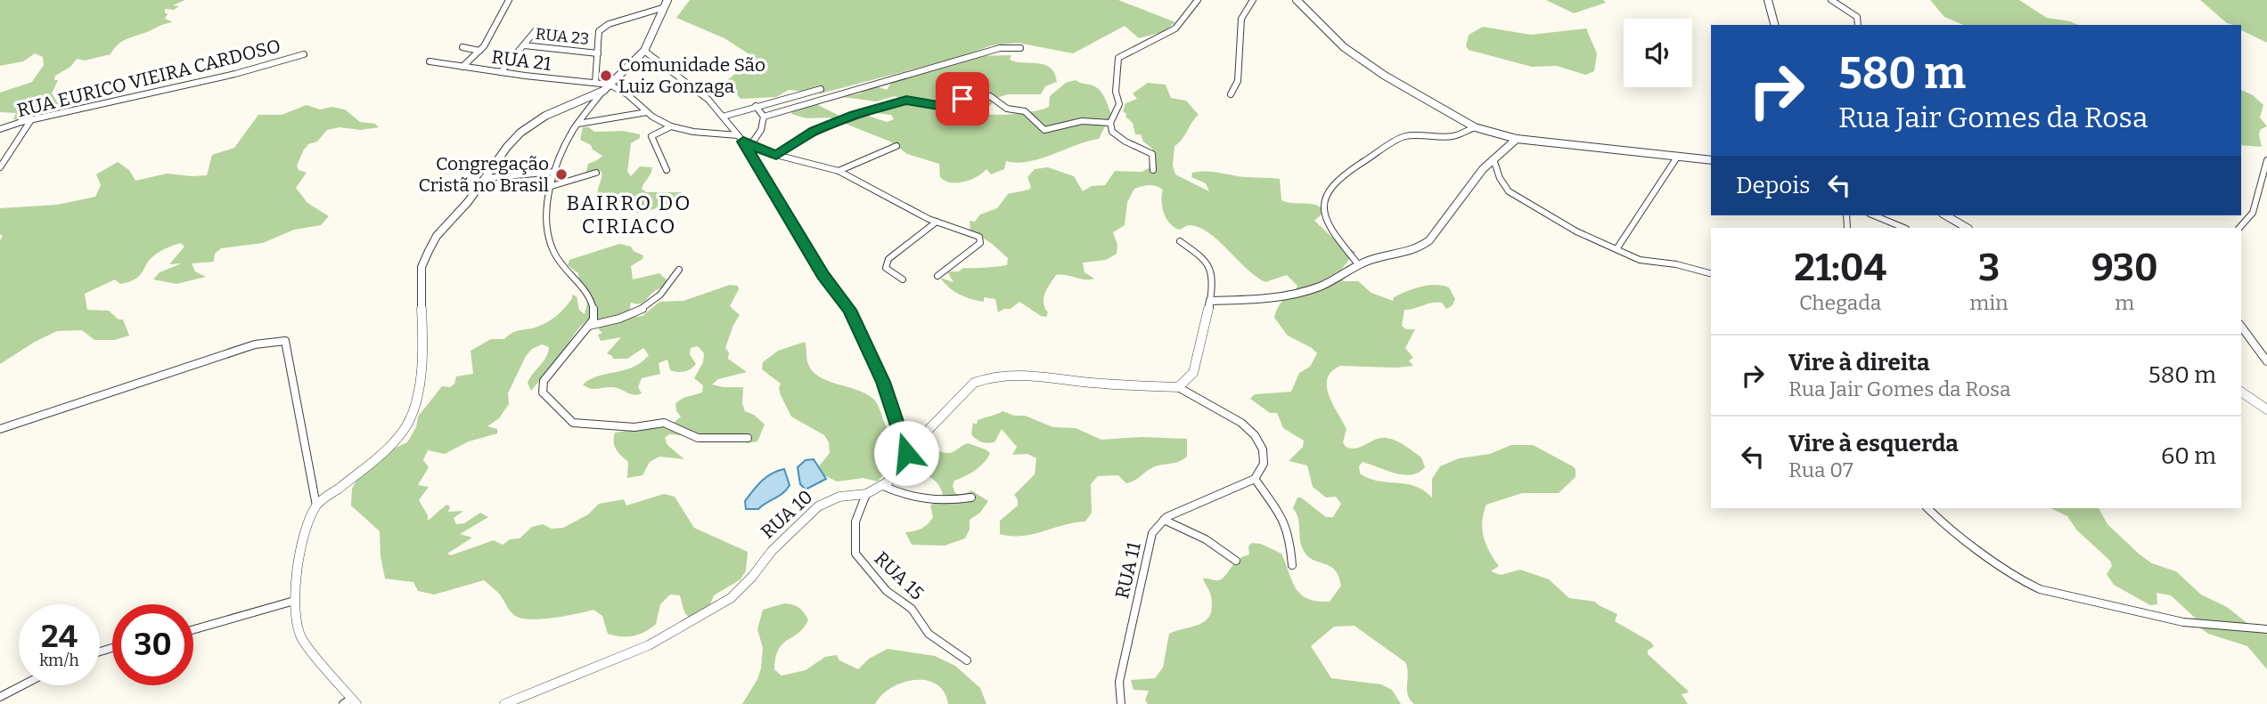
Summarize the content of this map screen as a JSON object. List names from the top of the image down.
{
  "streets": {
    "street": [
      "RUA 23",
      "RUA 21",
      "RUA EURICO VIEIRA CARDOSO",
      "RUA 10",
      "RUA 11",
      "RUA 15"
    ]
  },
  "crossings": [
    ["RUA 10", "RUA 15"]
  ],
  "districts": ["BAIRRO DO CIRIACO"],
  "places": ["Comunidade São Luiz Gonzaga", "Congregação Cristã no Brasil"],
  "page": {
    "turn": ["580 m", "Rua Jair Gomes da Rosa"],
    "then": "Depois",
    "eta": [
      "21:04",
      "Chegada",
      "3",
      "min",
      "930",
      "m"
    ],
    "list": [
      {
        "name": "Vire à direita",
        "note": "Rua Jair Gomes da Rosa",
        "value": "580 m"
      },
      {
        "name": "Vire à esquerda",
        "note": "Rua 07",
        "value": "60 m"
      }
    ],
    "speed": "24 km/h",
    "limit": "30"
  }
}
